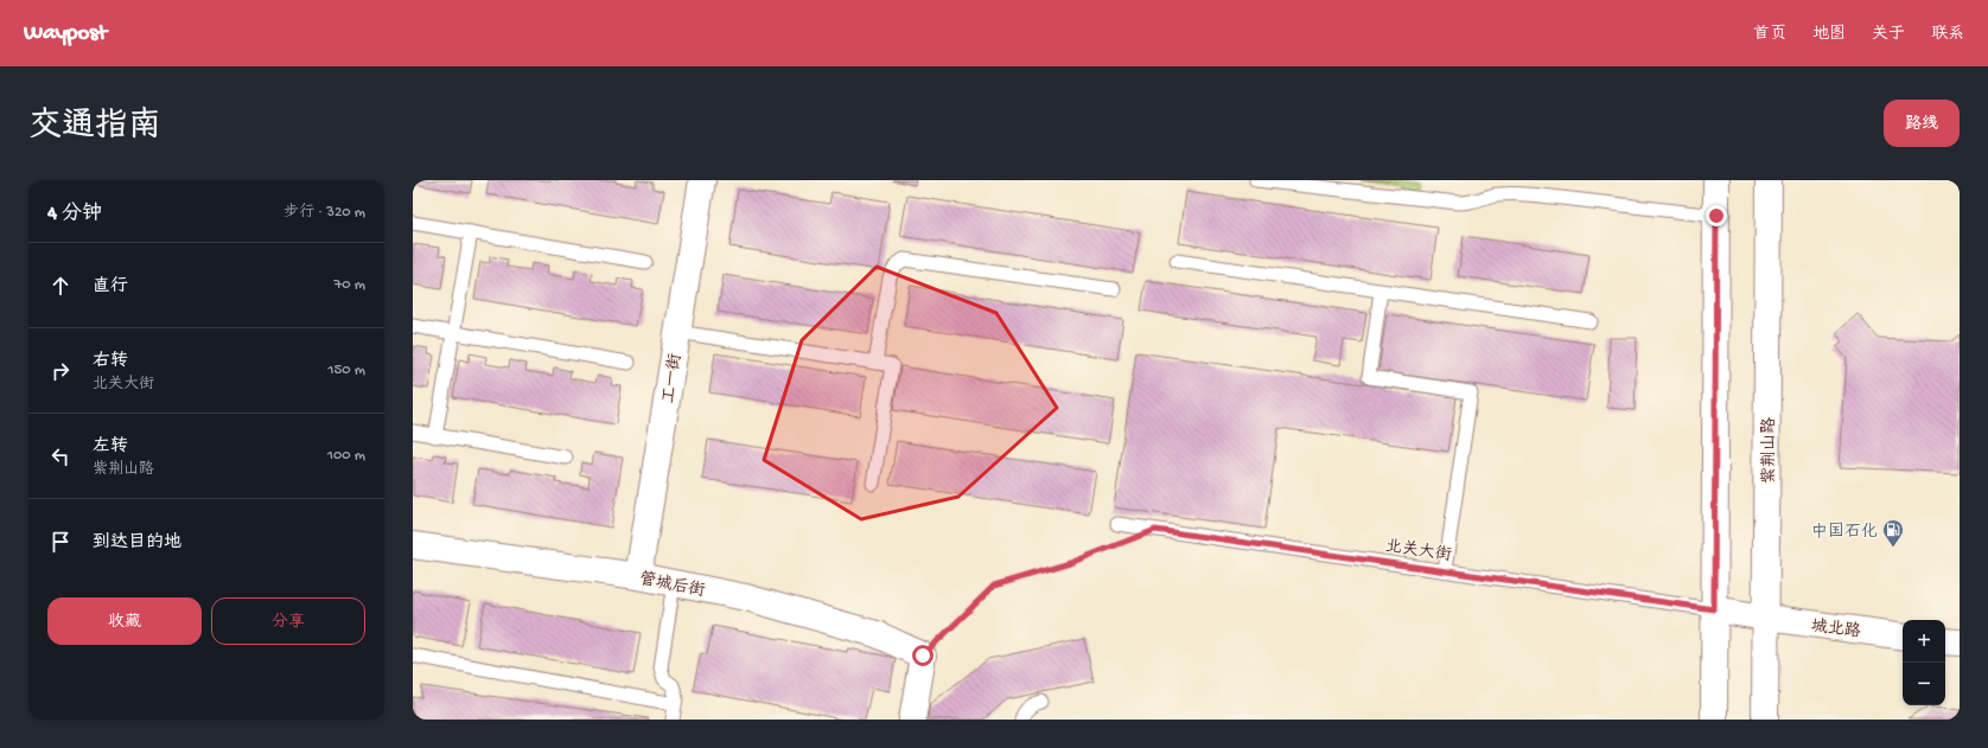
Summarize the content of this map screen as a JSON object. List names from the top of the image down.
{
  "streets": {
    "street": [
      "工一街",
      "紫荆山路",
      "管城后街",
      "城北路"
    ],
    "lane": ["北关大街"]
  },
  "crossings": [
    ["工一街", "管城后街"],
    ["紫荆山路", "城北路"],
    ["北关大街", "城北路"]
  ],
  "places": {
    "fuel station": ["中国石化"]
  },
  "page": {
    "header": "Waypost",
    "nav": [
      "首页",
      "地图",
      "关于",
      "联系"
    ],
    "title": "交通指南",
    "buttons": [
      "路线",
      ["收藏", "分享"]
    ],
    "heading": ["4 分钟", "步行 · 320 m"],
    "list": [
      ["直行", "70 m"],
      ["右转", "北关大街", "150 m"],
      ["左转", "紫荆山路", "100 m"],
      "到达目的地"
    ],
    "map_buttons": ["+", "−"]
  }
}
